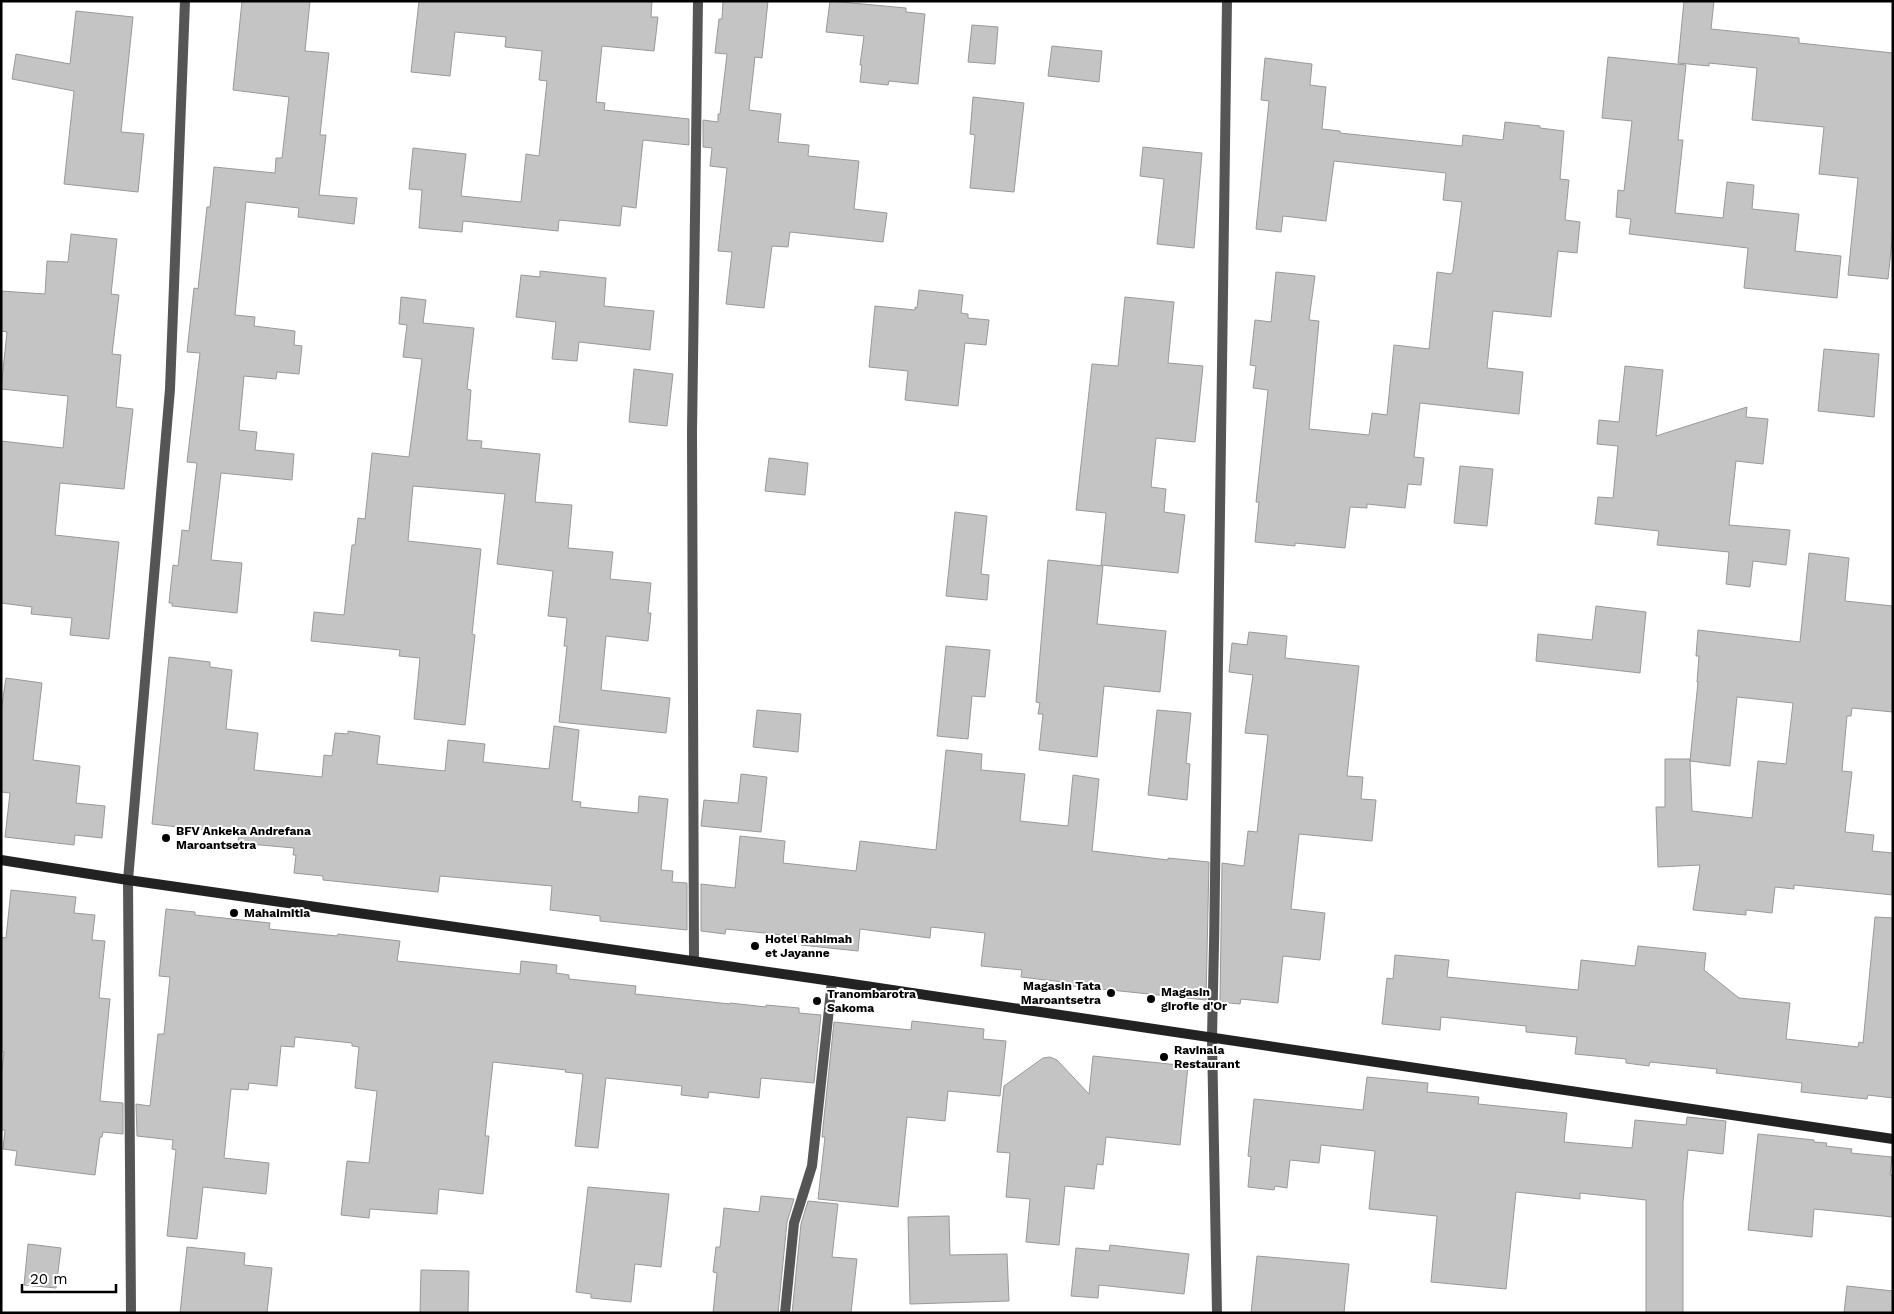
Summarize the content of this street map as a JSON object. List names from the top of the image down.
{
  "places": [
    "BFV Ankeka Andrefana Maroantsetra",
    "Mahaimitia",
    "Hotel Rahimah et Jayanne",
    "Magasin Tata Maroantsetra",
    "Magasin girofle d'Or",
    "Tranombarotra Sakoma",
    "Ravinala Restaurant"
  ],
  "scale_bar": "20 m"
}
